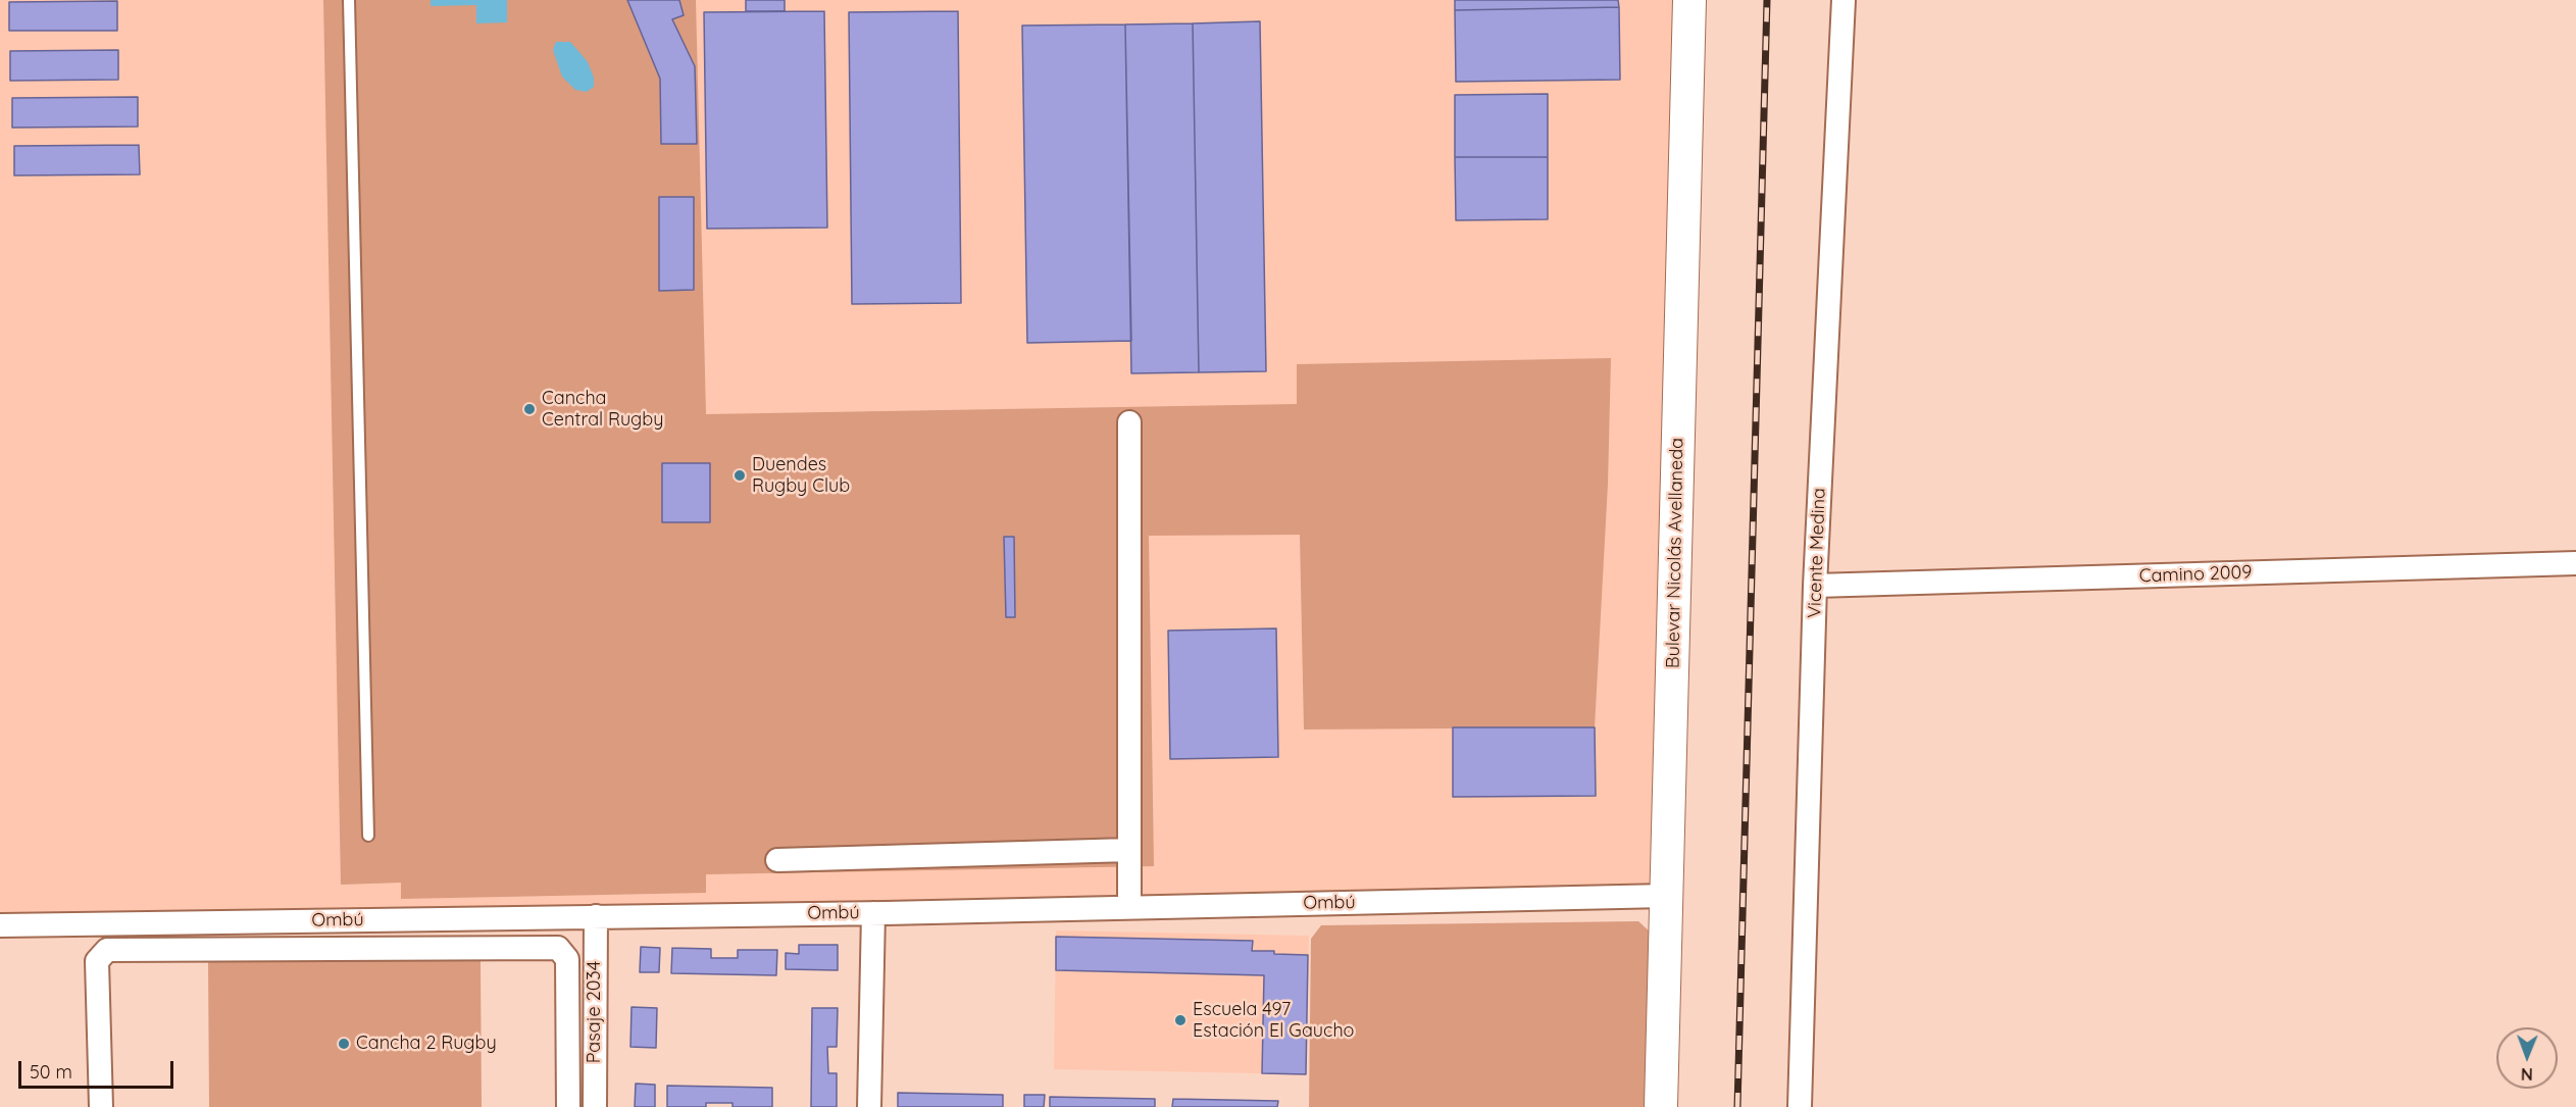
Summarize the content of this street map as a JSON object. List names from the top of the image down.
{
  "streets": {
    "main road": ["Bulevar Nicolás Avellaneda"],
    "street": [
      "Vicente Medina",
      "Camino 2009",
      "Ombú",
      "Pasaje 2034"
    ]
  },
  "crossings": [
    ["Bulevar Nicolás Avellaneda", "Ombú"],
    ["Vicente Medina", "Camino 2009"],
    ["Ombú", "Pasaje 2034"]
  ],
  "places": [
    "Cancha Central Rugby",
    "Duendes Rugby Club",
    "Escuela 497 Estación El Gaucho",
    "Cancha 2 Rugby"
  ],
  "scale_bar": "50 m",
  "north": "bottom"
}
